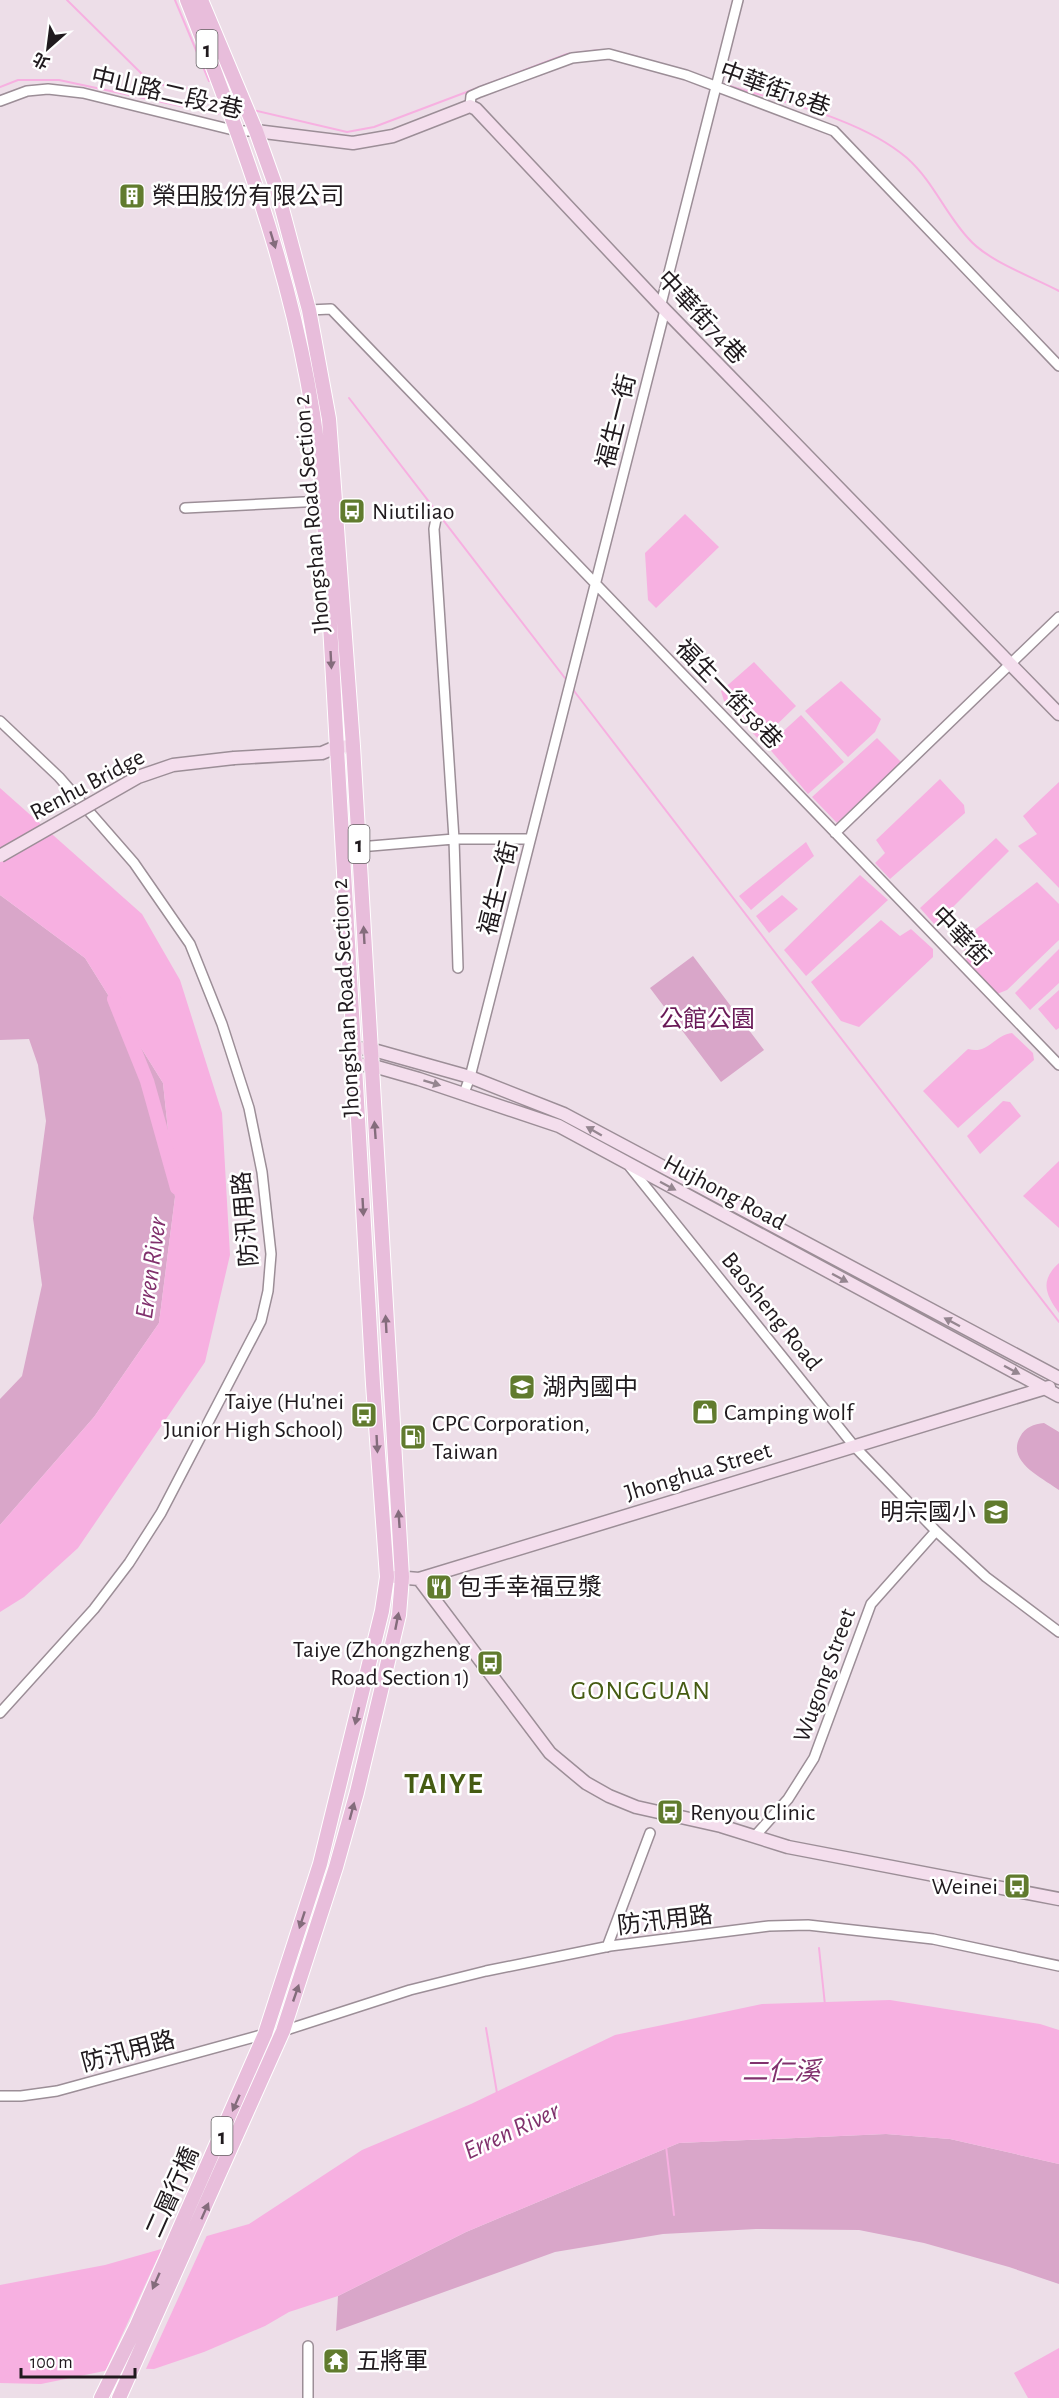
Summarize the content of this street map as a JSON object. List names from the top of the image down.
{
  "streets": {
    "main road": ["1", "Jhongshan Road Section 2", "二層行橋"],
    "street": [
      "中華街18巷",
      "中山路二段2巷",
      "中華街74巷",
      "福生一街",
      "福生一街58巷",
      "Renhu Bridge",
      "中華街",
      "Hujhong Road",
      "防汛用路",
      "Baosheng Road",
      "Jhonghua Street",
      "Wugong Street"
    ]
  },
  "crossings": [
    ["1", "Jhongshan Road Section 2"],
    ["中華街18巷", "中華街74巷"],
    ["中華街18巷", "福生一街"],
    ["中山路二段2巷", "Jhongshan Road Section 2"],
    ["中華街74巷", "福生一街"],
    ["福生一街", "福生一街58巷"],
    ["福生一街", "Hujhong Road"],
    ["Jhongshan Road Section 2", "福生一街58巷"],
    ["Jhongshan Road Section 2", "Renhu Bridge"],
    ["Jhongshan Road Section 2", "Hujhong Road"],
    ["Jhongshan Road Section 2", "二層行橋"],
    ["福生一街58巷", "中華街"],
    ["Hujhong Road", "Baosheng Road"],
    ["Hujhong Road", "Jhonghua Street"],
    ["防汛用路", "二層行橋"],
    ["Baosheng Road", "Jhonghua Street"],
    ["Baosheng Road", "Wugong Street"]
  ],
  "districts": ["GONGGUAN", "TAIYE"],
  "water": ["Erren River", "二仁溪"],
  "parks": ["公館公園"],
  "places": {
    "building": ["榮田股份有限公司"],
    "bus stop": [
      "Niutiliao",
      "Taiye (Hu'nei Junior High School)",
      "Taiye (Zhongzheng Road Section 1)",
      "Renyou Clinic",
      "Weinei"
    ],
    "school or university": ["湖內國中", "明宗國小"],
    "shop": ["Camping wolf"],
    "fuel station": ["CPC Corporation, Taiwan"],
    "restaurant": ["包手幸福豆漿"],
    "temple": ["五將軍"]
  },
  "scale_bar": "100 m",
  "north": "bottom left"
}
